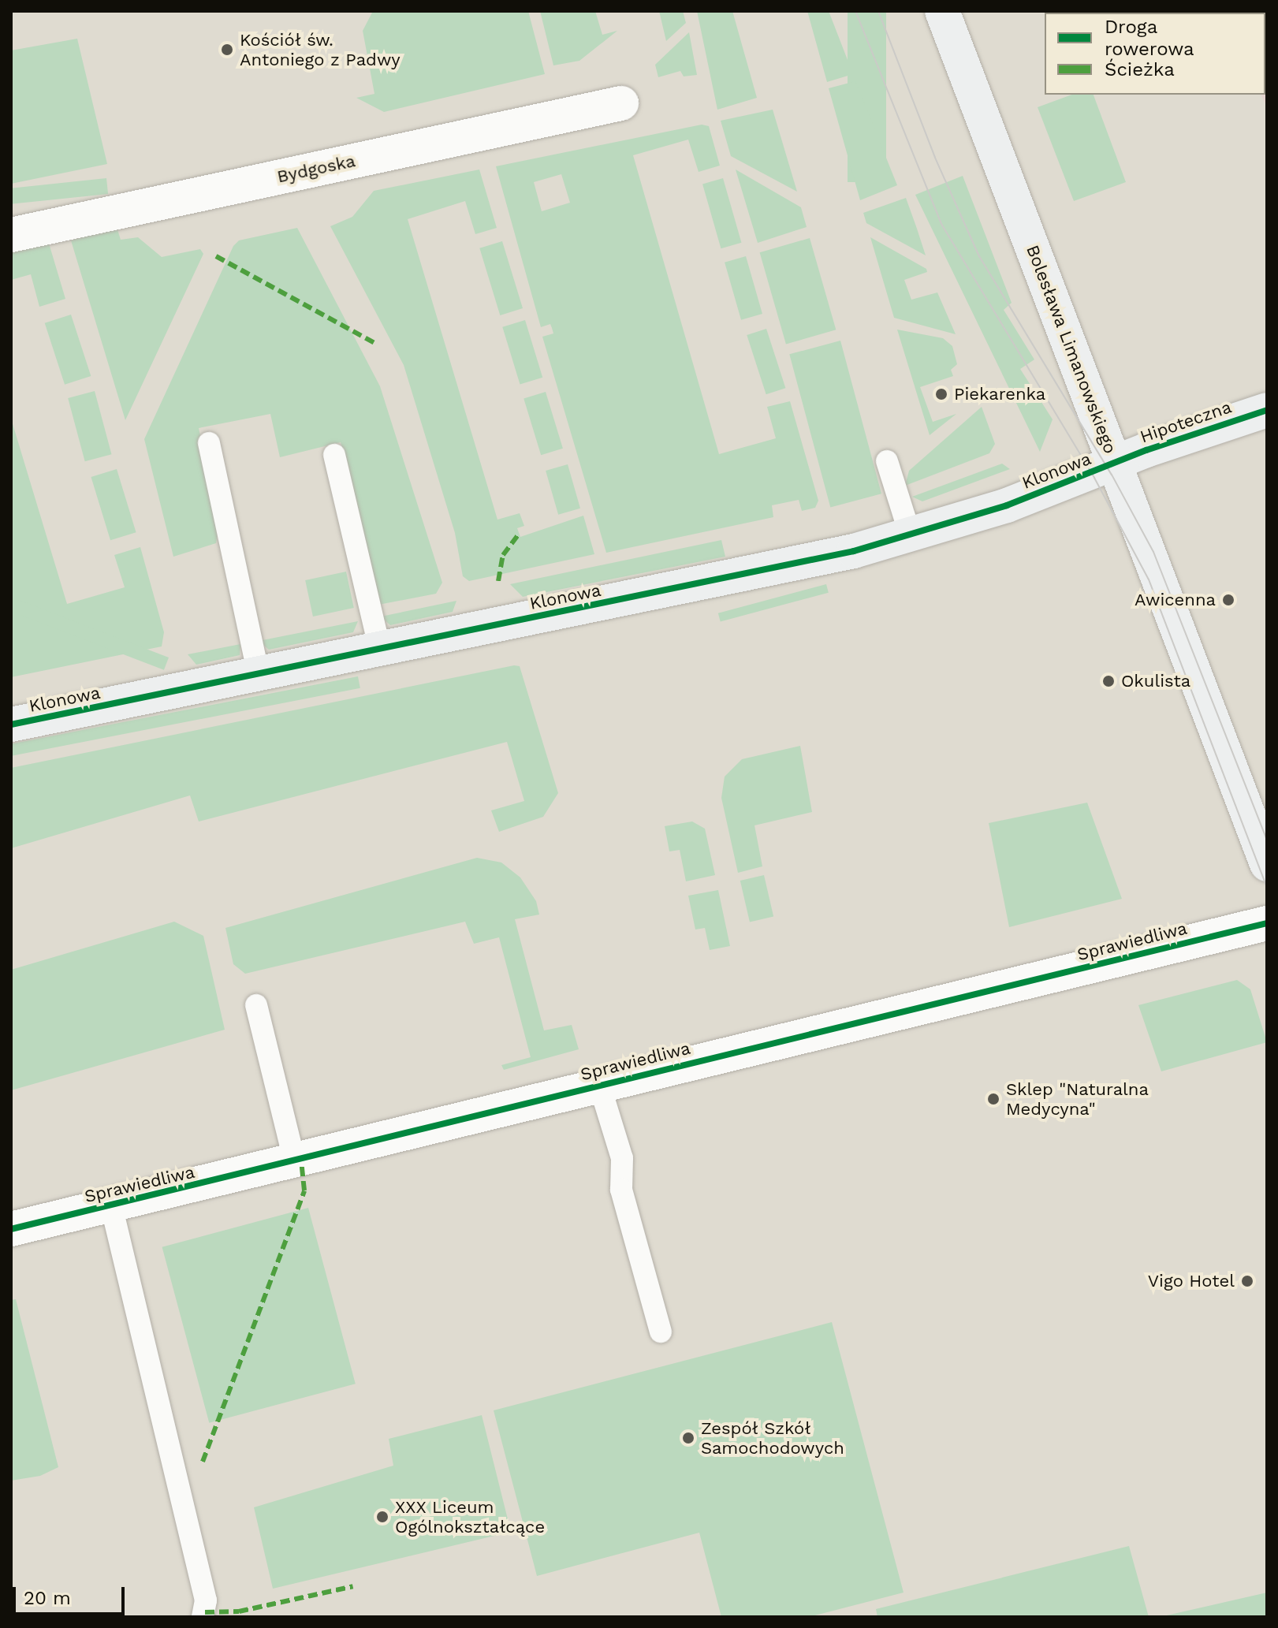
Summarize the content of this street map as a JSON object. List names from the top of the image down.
{
  "streets": {
    "street": [
      "Bydgoska",
      "Bolesława Limanowskiego",
      "Hipoteczna",
      "Klonowa",
      "Sprawiedliwa"
    ]
  },
  "crossings": [
    ["Bolesława Limanowskiego", "Hipoteczna"],
    ["Bolesława Limanowskiego", "Klonowa"],
    ["Hipoteczna", "Klonowa"]
  ],
  "places": [
    "Kościół św. Antoniego z Padwy",
    "Piekarenka",
    "Awicenna",
    "Okulista",
    "Sklep \"Naturalna Medycyna\"",
    "Vigo Hotel",
    "Zespół Szkół Samochodowych",
    "XXX Liceum Ogólnokształcące"
  ],
  "legend": ["Droga rowerowa", "Ścieżka"],
  "scale_bar": "20 m"
}
